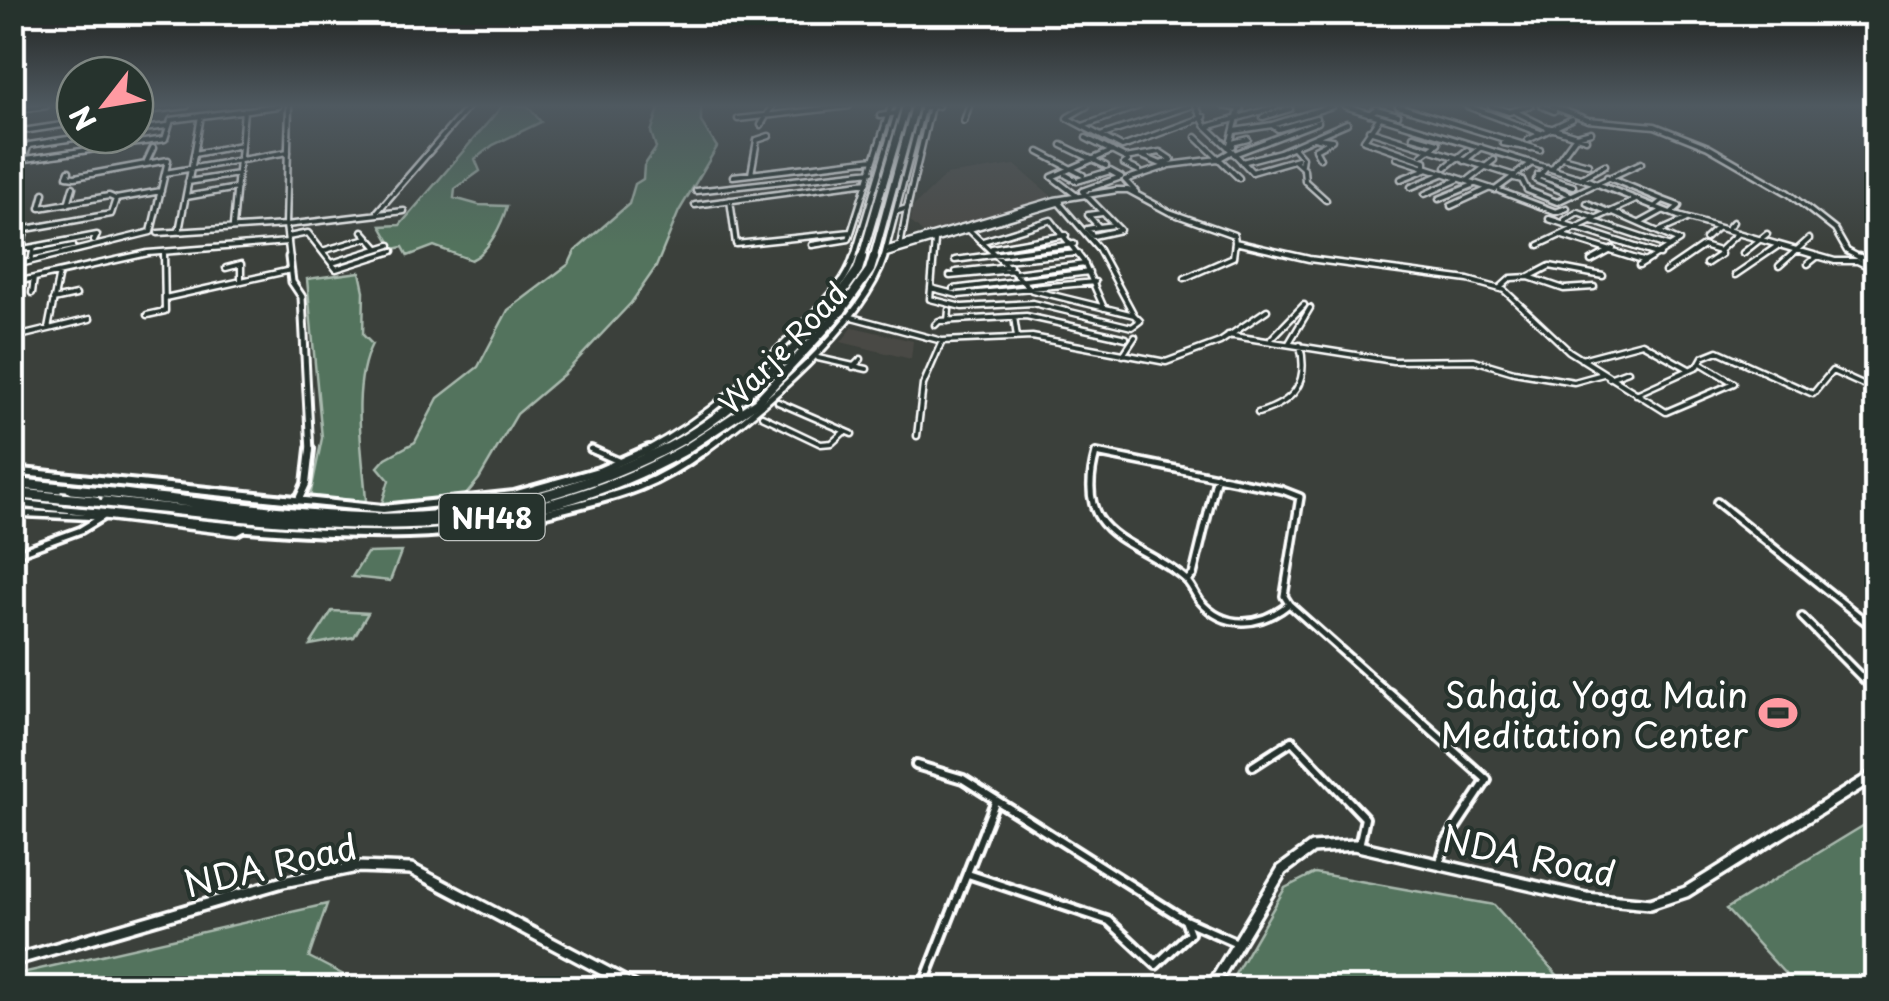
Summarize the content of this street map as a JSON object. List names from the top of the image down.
{
  "streets": {
    "highway": ["NH48"],
    "street": ["Warje Road", "NDA Road"]
  },
  "crossings": [
    ["Warje Road", "NH48"]
  ],
  "places": {
    "sports": ["Sahaja Yoga Main Meditation Center"]
  },
  "north": "bottom left"
}
